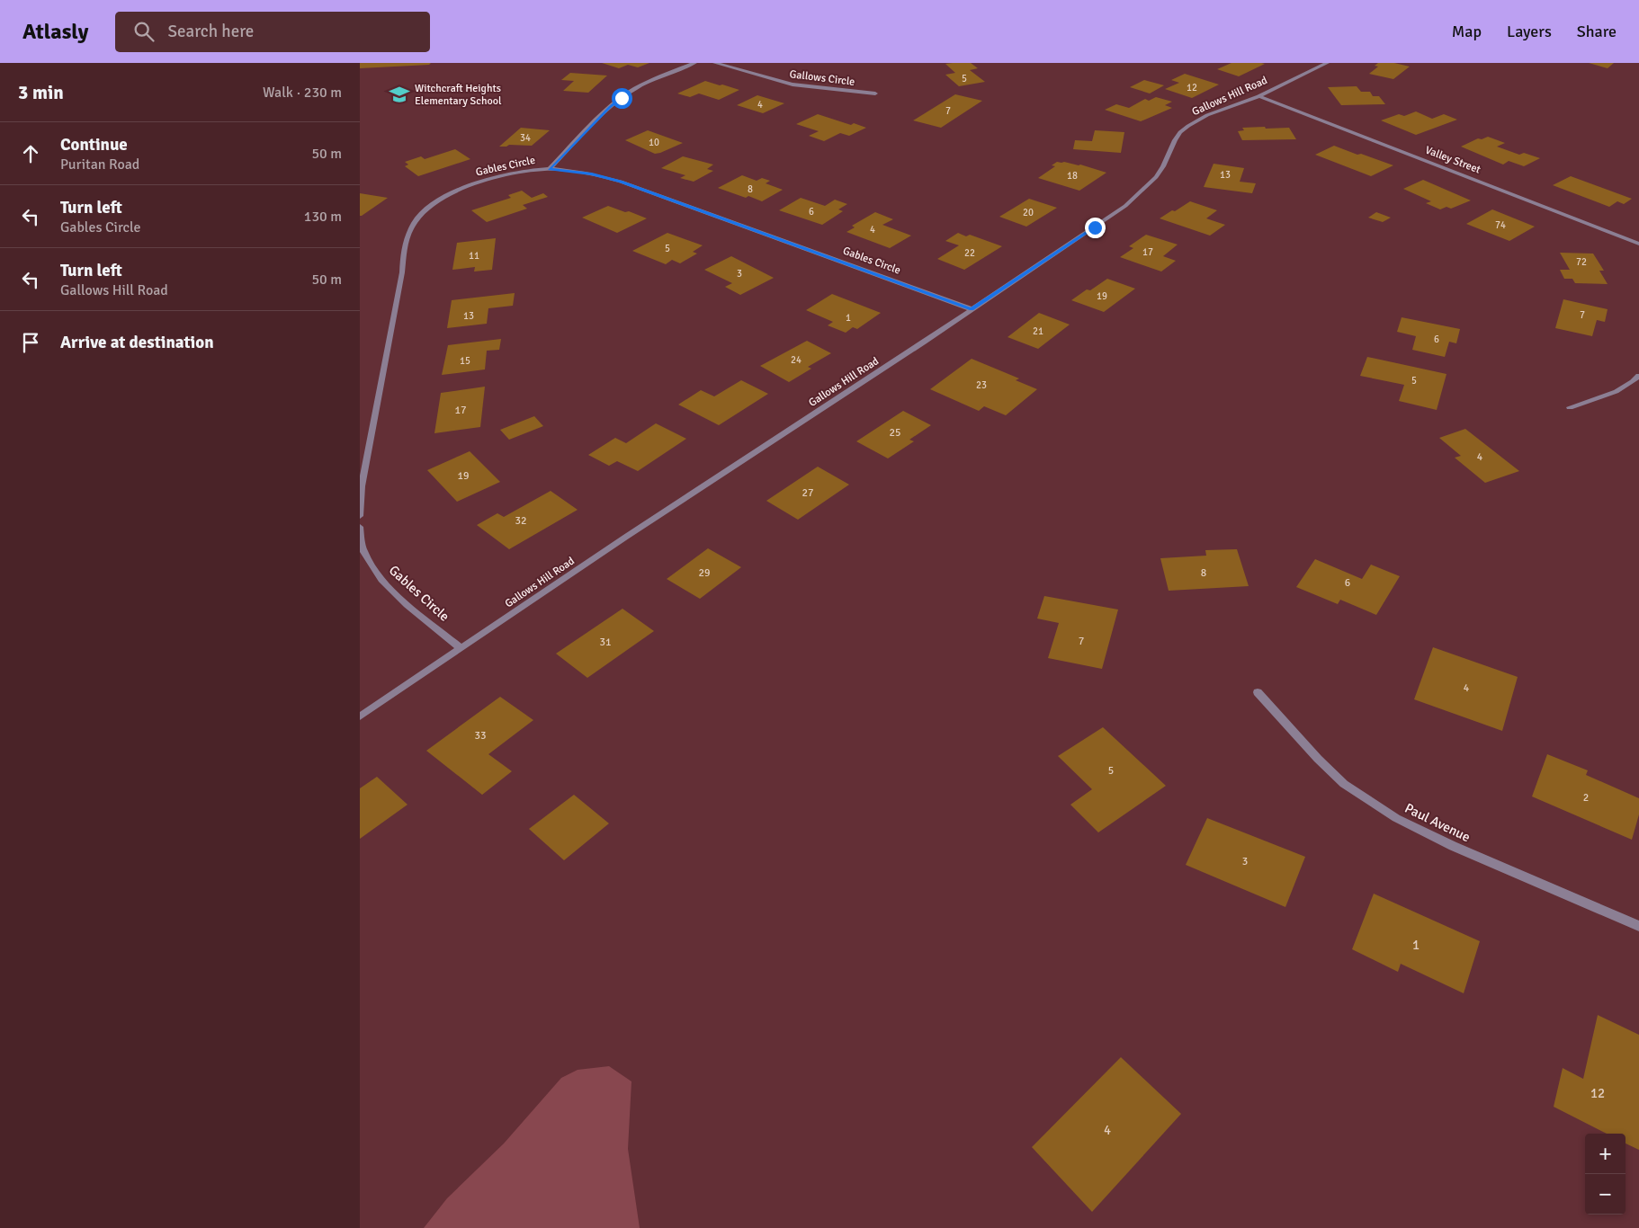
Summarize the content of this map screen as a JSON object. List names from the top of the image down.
{
  "streets": {
    "street": [
      "Gallows Circle",
      "Gallows Hill Road",
      "Valley Street",
      "Gables Circle",
      "Paul Avenue"
    ]
  },
  "crossings": [
    ["Gallows Hill Road", "Valley Street"],
    ["Gallows Hill Road", "Gables Circle"]
  ],
  "places": {
    "school or university": ["Witchcraft Heights Elementary School"]
  },
  "house_numbers": [
    "5",
    "12",
    "4",
    "7",
    "34",
    "10",
    "13",
    "18",
    "8",
    "6",
    "20",
    "74",
    "4",
    "5",
    "17",
    "22",
    "11",
    "72",
    "3",
    "19",
    "7",
    "13",
    "1",
    "21",
    "6",
    "24",
    "15",
    "5",
    "23",
    "17",
    "25",
    "4",
    "19",
    "27",
    "32",
    "29",
    "8",
    "6",
    "7",
    "31",
    "4",
    "33",
    "5",
    "2",
    "3",
    "1",
    "12",
    "4"
  ],
  "page": {
    "header": "Atlasly",
    "search": "Search here",
    "nav": ["Map", "Layers", "Share"],
    "heading": ["3 min", "Walk · 230 m"],
    "list": [
      ["Continue", "Puritan Road", "50 m"],
      ["Turn left", "Gables Circle", "130 m"],
      ["Turn left", "Gallows Hill Road", "50 m"],
      "Arrive at destination"
    ],
    "map_buttons": ["+", "−"]
  }
}
